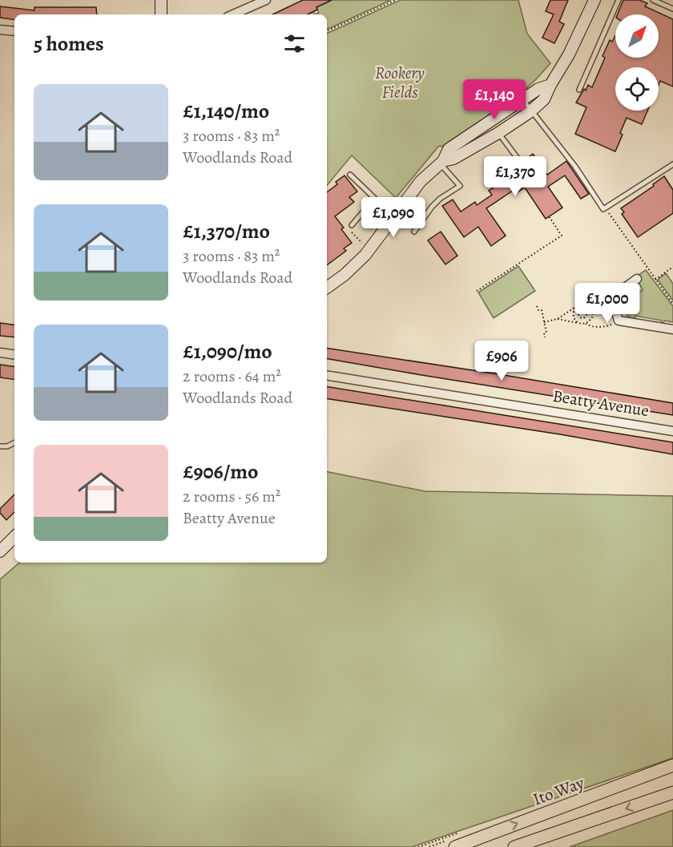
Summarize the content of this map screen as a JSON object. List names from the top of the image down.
{
  "streets": {
    "main road": ["Ito Way"],
    "street": ["Beatty Avenue"]
  },
  "parks": ["Rookery Fields"],
  "north": "top right",
  "page": {
    "heading": "5 homes",
    "list": [
      {
        "name": "£1,140/mo",
        "note": "3 rooms · 83 m² · Woodlands Road"
      },
      {
        "name": "£1,370/mo",
        "note": "3 rooms · 83 m² · Woodlands Road"
      },
      {
        "name": "£1,090/mo",
        "note": "2 rooms · 64 m² · Woodlands Road"
      },
      {
        "name": "£906/mo",
        "note": "2 rooms · 56 m² · Beatty Avenue"
      }
    ],
    "price": [
      "£1,140",
      "£1,370",
      "£1,090",
      "£1,000",
      "£906"
    ]
  }
}
